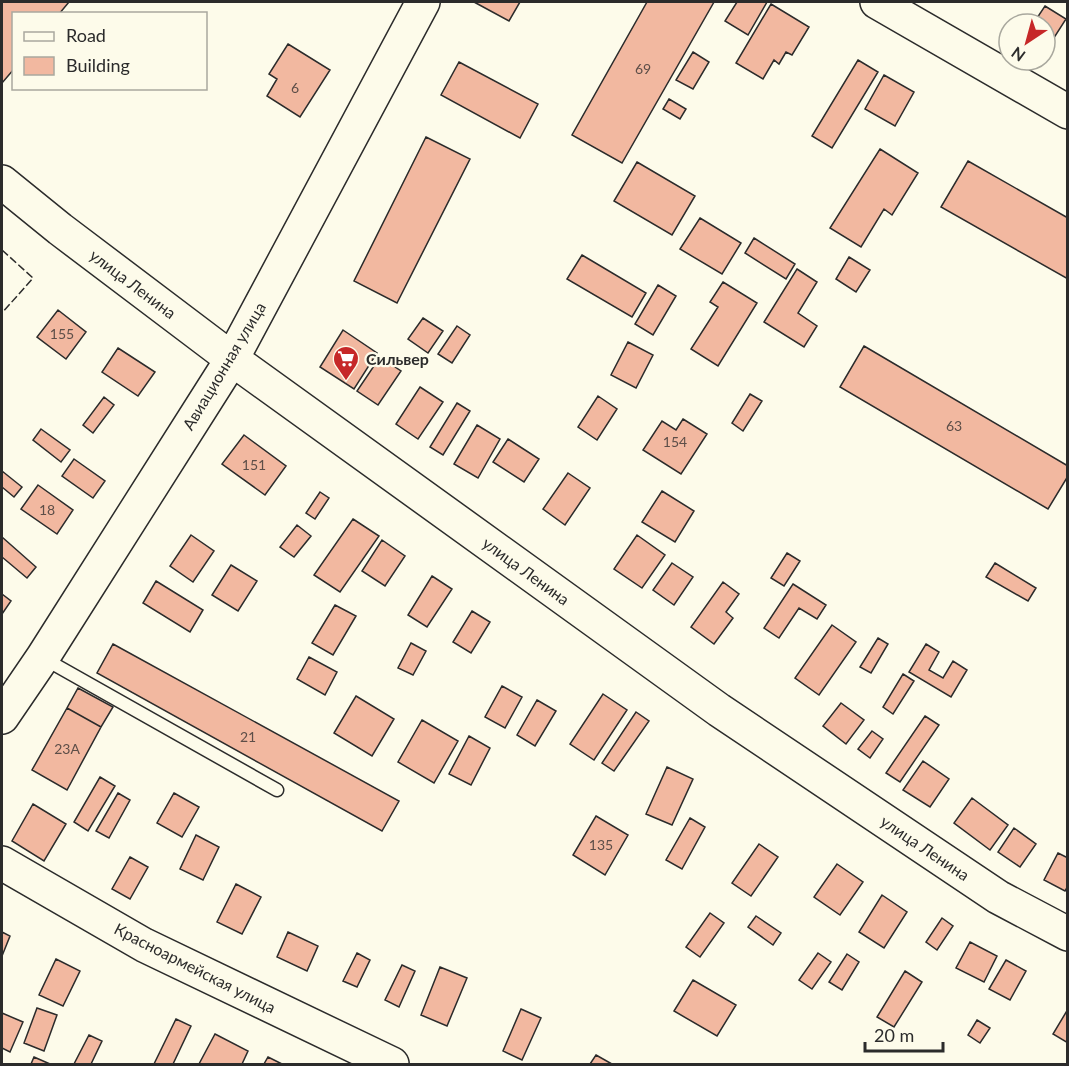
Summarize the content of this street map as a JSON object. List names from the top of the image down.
{
  "streets": {
    "main road": ["улица Ленина", "Авиационная улица", "Красноармейская улица"]
  },
  "crossings": [
    ["улица Ленина", "Авиационная улица"]
  ],
  "places": {
    "supermarket": ["Сильвер"]
  },
  "house_numbers": [
    "69",
    "6",
    "155",
    "63",
    "154",
    "151",
    "18",
    "21",
    "23А",
    "135"
  ],
  "legend": ["Road", "Building"],
  "scale_bar": "20 m",
  "north": "bottom left"
}
